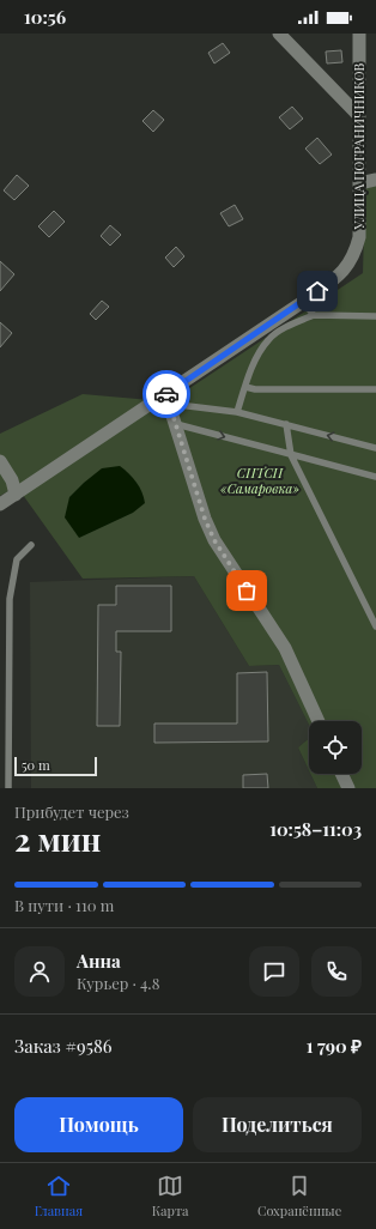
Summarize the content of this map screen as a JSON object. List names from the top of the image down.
{
  "streets": {
    "street": ["УЛИЦА ПОГРАНИЧНИКОВ"]
  },
  "parks": ["СНТСН «Самаровка»"],
  "scale_bar": "50 m",
  "page": {
    "status": "10:56",
    "scale": "50 m",
    "heading": ["2 мин", "Прибудет через", "10:58–11:03"],
    "panel": [
      "Анна",
      "Курьер · 4.8",
      "Заказ #9586",
      "1 790 ₽"
    ],
    "bar": "В пути · 110 m",
    "buttons": ["Помощь", "Поделиться"],
    "tabs": ["Главная", "Карта", "Сохранённые"]
  }
}
